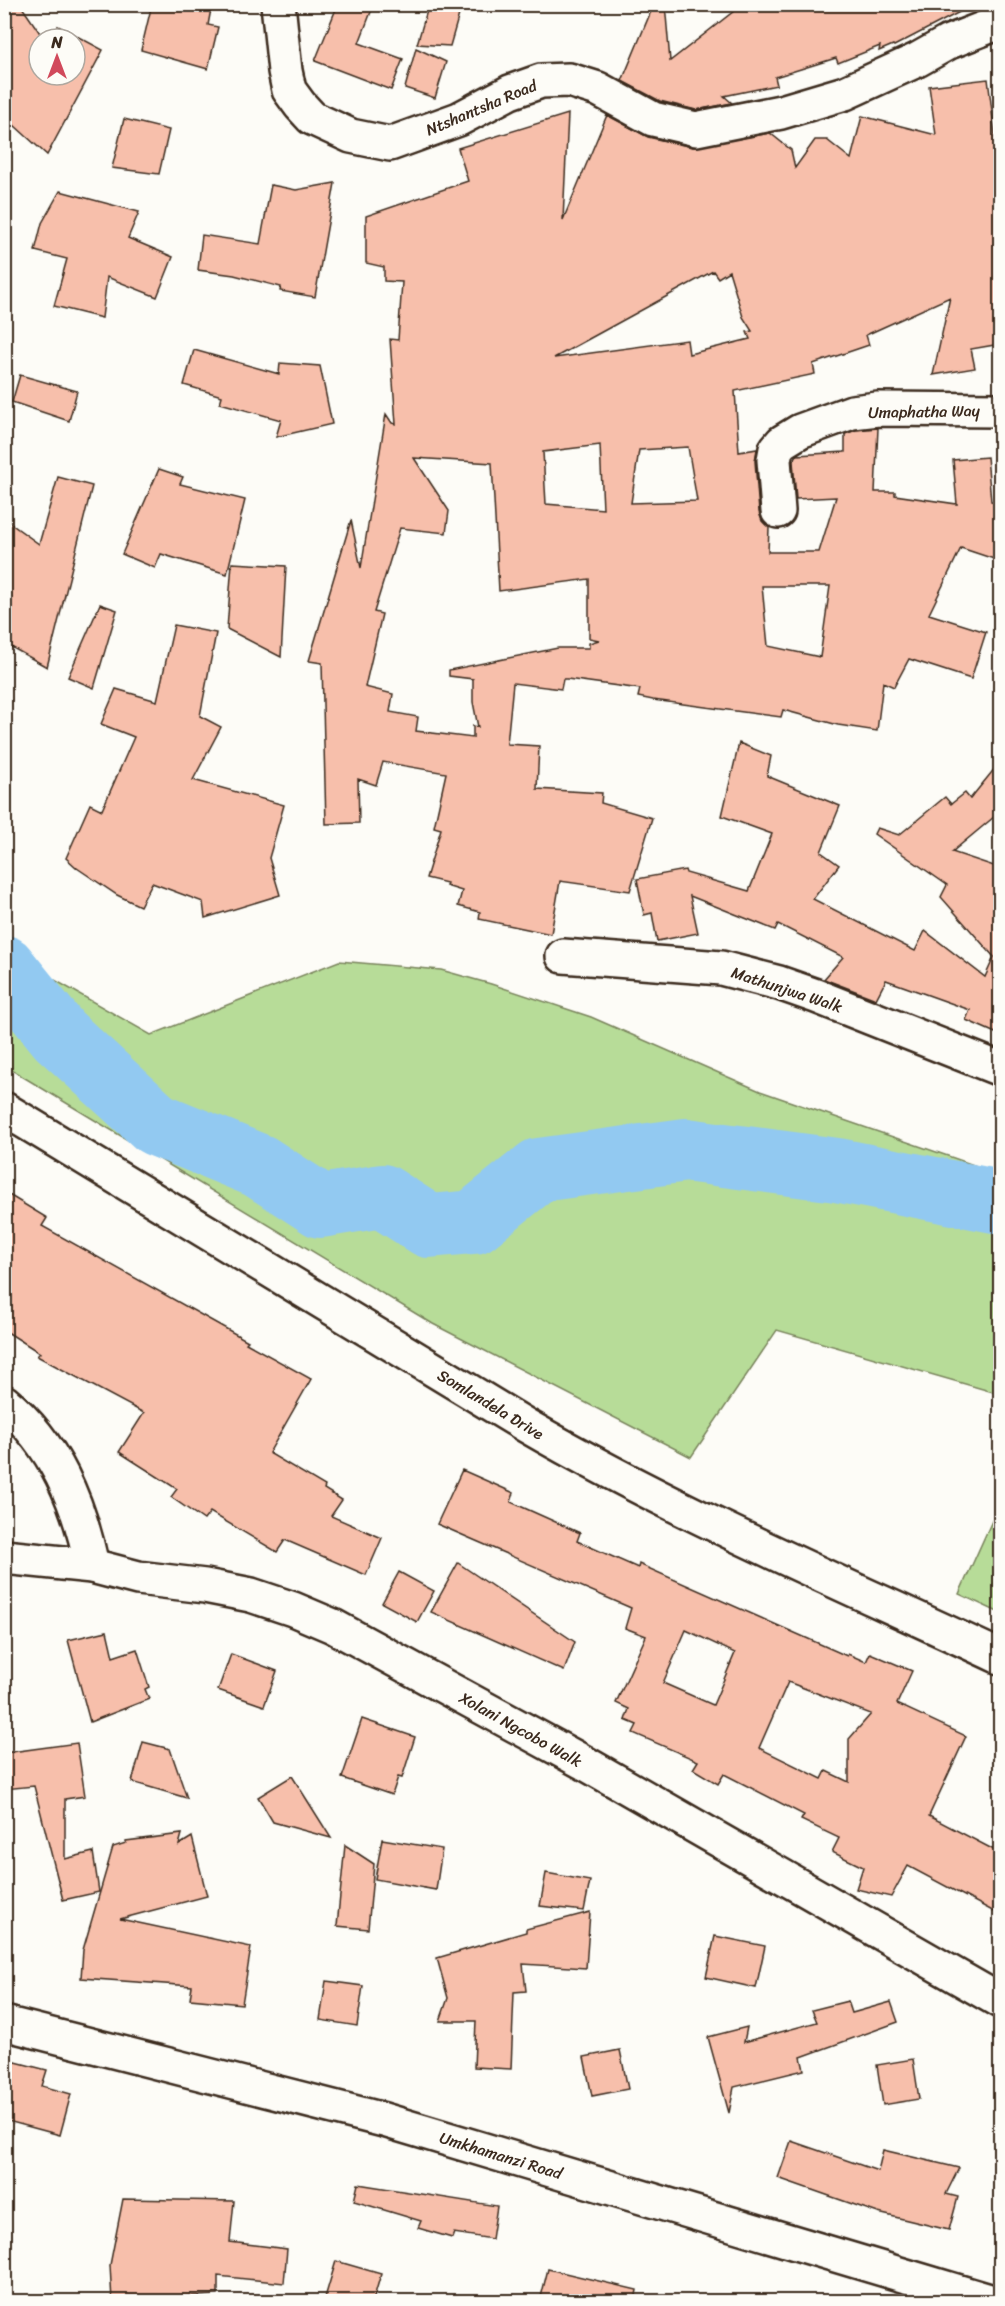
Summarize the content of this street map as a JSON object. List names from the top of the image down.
{
  "streets": {
    "street": [
      "Ntshantsha Road",
      "Umaphatha Way",
      "Mathunjwa Walk",
      "Somlandela Drive",
      "Xolani Ngcobo Walk",
      "Umkhamanzi Road"
    ]
  },
  "north": "top"
}
